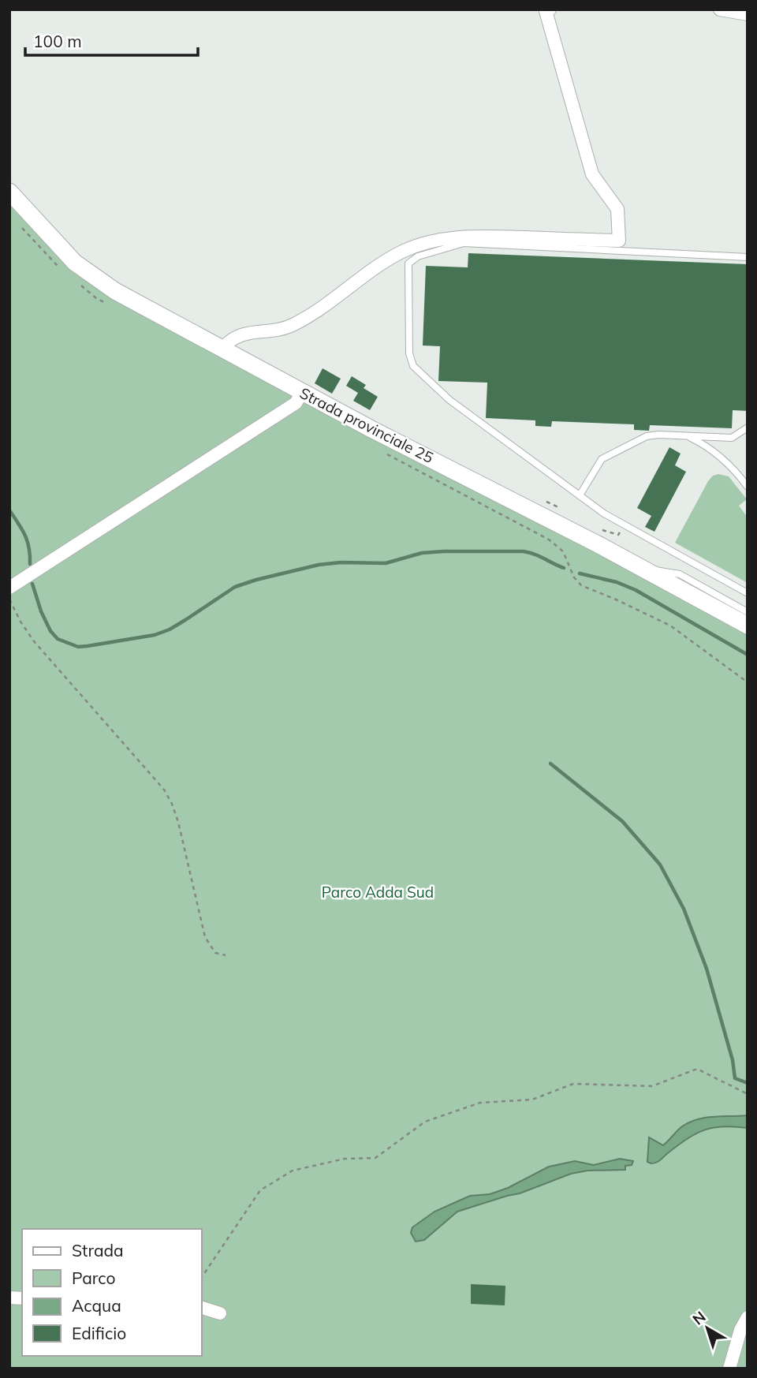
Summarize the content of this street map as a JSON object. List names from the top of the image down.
{
  "streets": {
    "street": ["Strada provinciale 25"]
  },
  "parks": ["Parco Adda Sud"],
  "legend": [
    "Strada",
    "Parco",
    "Acqua",
    "Edificio"
  ],
  "scale_bar": "100 m",
  "north": "top left"
}
